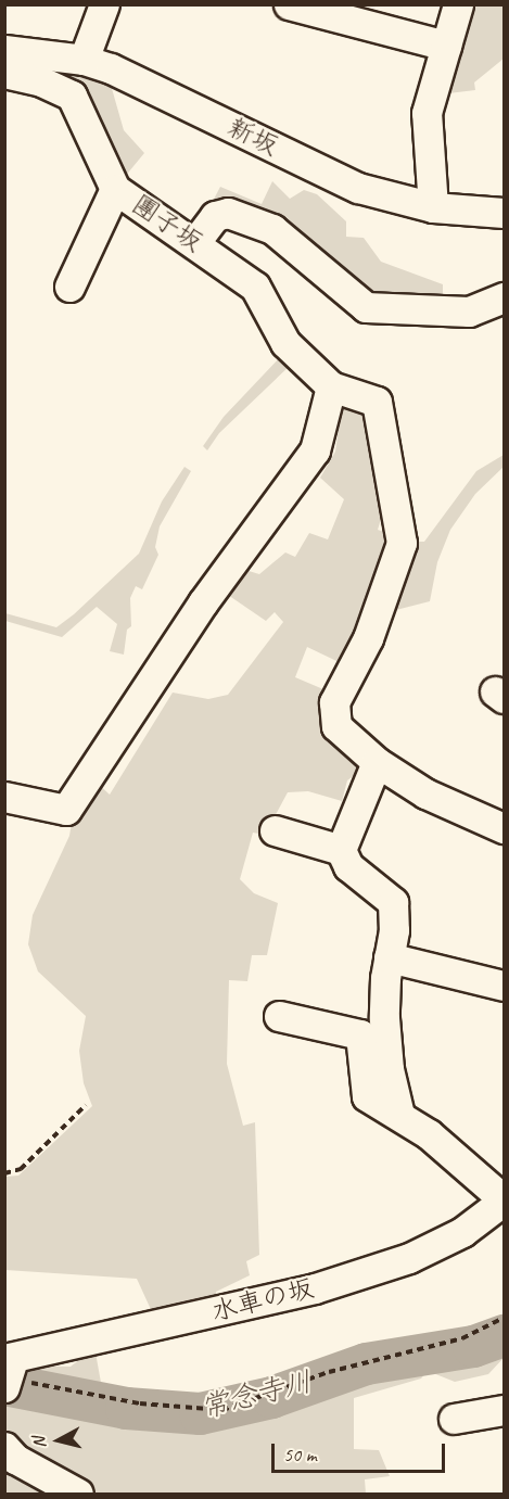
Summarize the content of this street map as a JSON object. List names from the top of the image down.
{
  "streets": {
    "street": ["新坂", "團子坂", "水車の坂"]
  },
  "water": ["常念寺川"],
  "scale_bar": "50 m",
  "north": "left"
}
